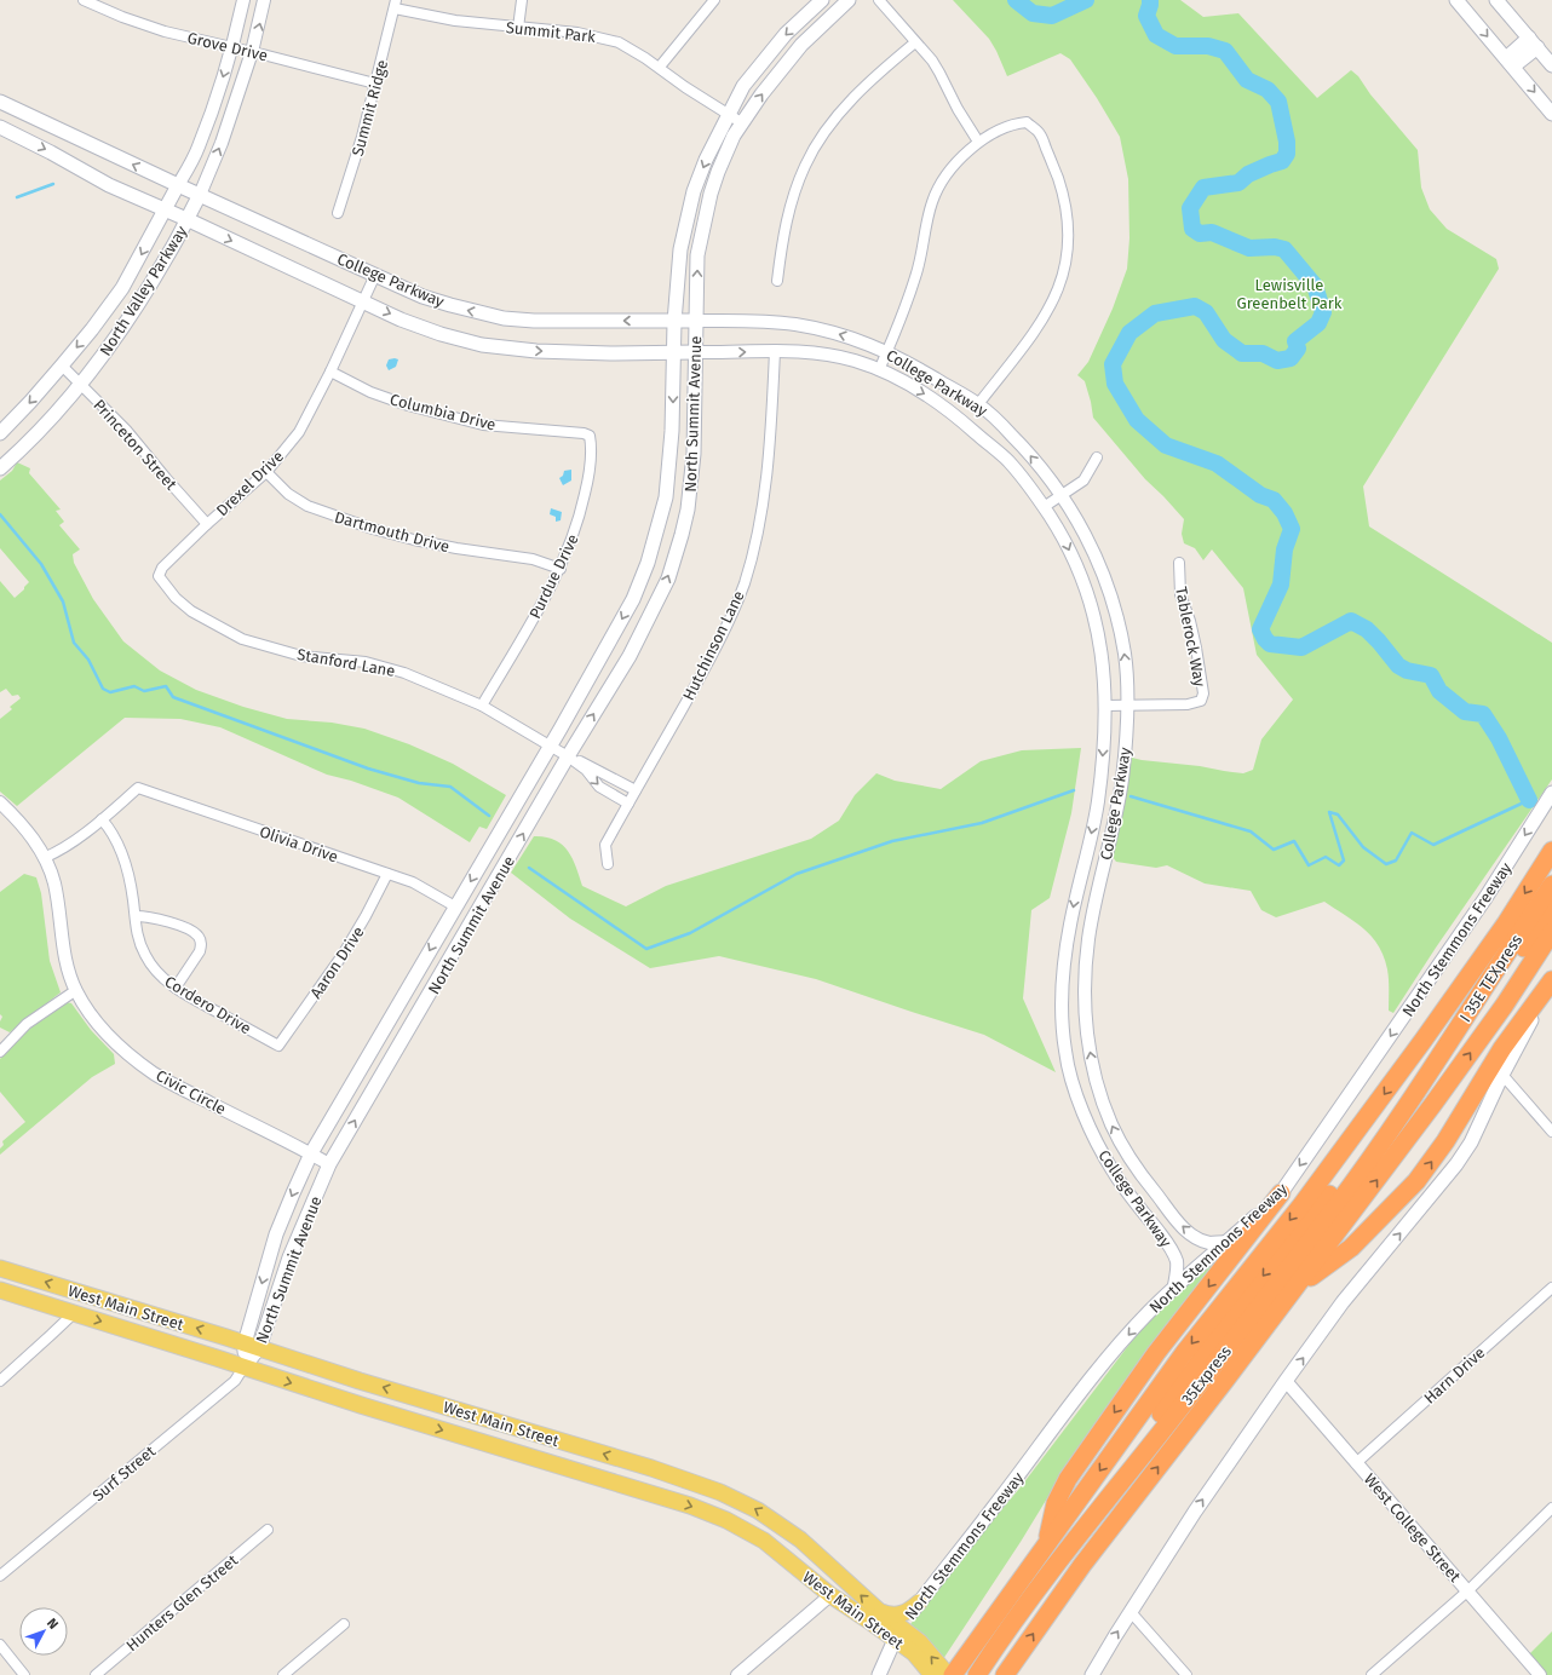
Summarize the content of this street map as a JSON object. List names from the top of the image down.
{
  "streets": {
    "highway": ["North Stemmons Freeway", "I 35E TEXpress", "35Express"],
    "main road": [
      "College Parkway",
      "North Valley Parkway",
      "North Summit Avenue",
      "West Main Street"
    ],
    "street": [
      "Summit Park",
      "Grove Drive",
      "Summit Ridge",
      "Columbia Drive",
      "Princeton Street",
      "Drexel Drive",
      "Dartmouth Drive",
      "Purdue Drive",
      "Tablerock Way",
      "Hutchinson Lane",
      "Stanford Lane",
      "Olivia Drive",
      "Aaron Drive",
      "Cordero Drive",
      "Civic Circle",
      "Harn Drive",
      "Surf Street",
      "West College Street",
      "Hunters Glen Street"
    ]
  },
  "crossings": [
    ["Summit Park", "Summit Ridge"],
    ["Summit Park", "North Summit Avenue"],
    ["Grove Drive", "Summit Ridge"],
    ["Grove Drive", "North Valley Parkway"],
    ["College Parkway", "North Valley Parkway"],
    ["College Parkway", "North Summit Avenue"],
    ["College Parkway", "Drexel Drive"],
    ["College Parkway", "Tablerock Way"],
    ["College Parkway", "Hutchinson Lane"],
    ["College Parkway", "North Stemmons Freeway"],
    ["North Valley Parkway", "Princeton Street"],
    ["Columbia Drive", "Drexel Drive"],
    ["Columbia Drive", "Purdue Drive"],
    ["North Summit Avenue", "Stanford Lane"],
    ["North Summit Avenue", "Olivia Drive"],
    ["North Summit Avenue", "Civic Circle"],
    ["North Summit Avenue", "West Main Street"],
    ["North Summit Avenue", "Surf Street"],
    ["Princeton Street", "Drexel Drive"],
    ["Drexel Drive", "Dartmouth Drive"],
    ["Drexel Drive", "Stanford Lane"],
    ["Dartmouth Drive", "Purdue Drive"],
    ["Purdue Drive", "Stanford Lane"],
    ["Hutchinson Lane", "Stanford Lane"],
    ["Olivia Drive", "Aaron Drive"],
    ["Olivia Drive", "Cordero Drive"],
    ["North Stemmons Freeway", "West Main Street"],
    ["Aaron Drive", "Cordero Drive"],
    ["I 35E TEXpress", "35Express"],
    ["West Main Street", "Surf Street"],
    ["Harn Drive", "West College Street"]
  ],
  "parks": ["Lewisville Greenbelt Park"],
  "north": "top right"
}
